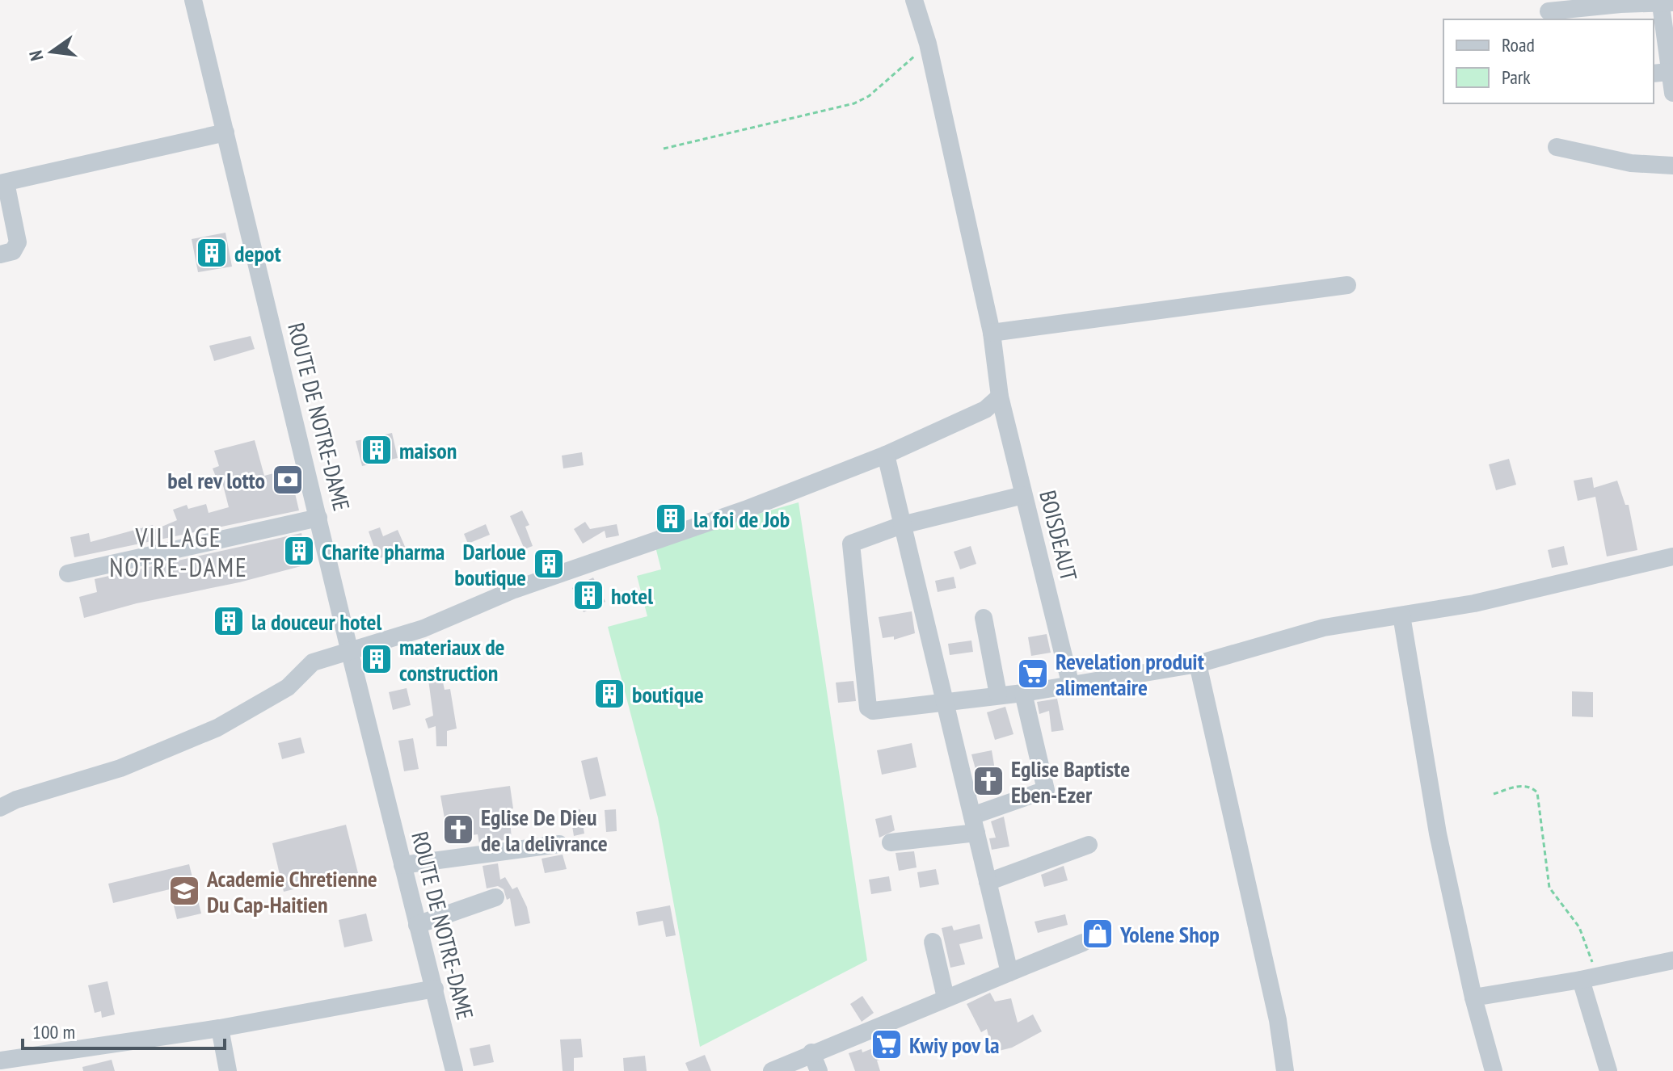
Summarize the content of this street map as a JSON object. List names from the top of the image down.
{
  "streets": {
    "street": ["ROUTE DE NOTRE-DAME", "BOISDEAUT"]
  },
  "districts": ["VILLAGE NOTRE-DAME"],
  "places": {
    "building": [
      "depot",
      "maison",
      "la foi de Job",
      "Charite pharma",
      "Darloue boutique",
      "hotel",
      "la douceur hotel",
      "materiaux de construction",
      "boutique"
    ],
    "bank": ["bel rev lotto"],
    "supermarket": ["Revelation produit alimentaire", "Kwiy pov la"],
    "church": ["Eglise Baptiste Eben-Ezer", "Eglise De Dieu de la delivrance"],
    "school or university": ["Academie Chretienne Du Cap-Haitien"],
    "shop": ["Yolene Shop"]
  },
  "legend": ["Road", "Park"],
  "scale_bar": "100 m",
  "north": "left"
}
